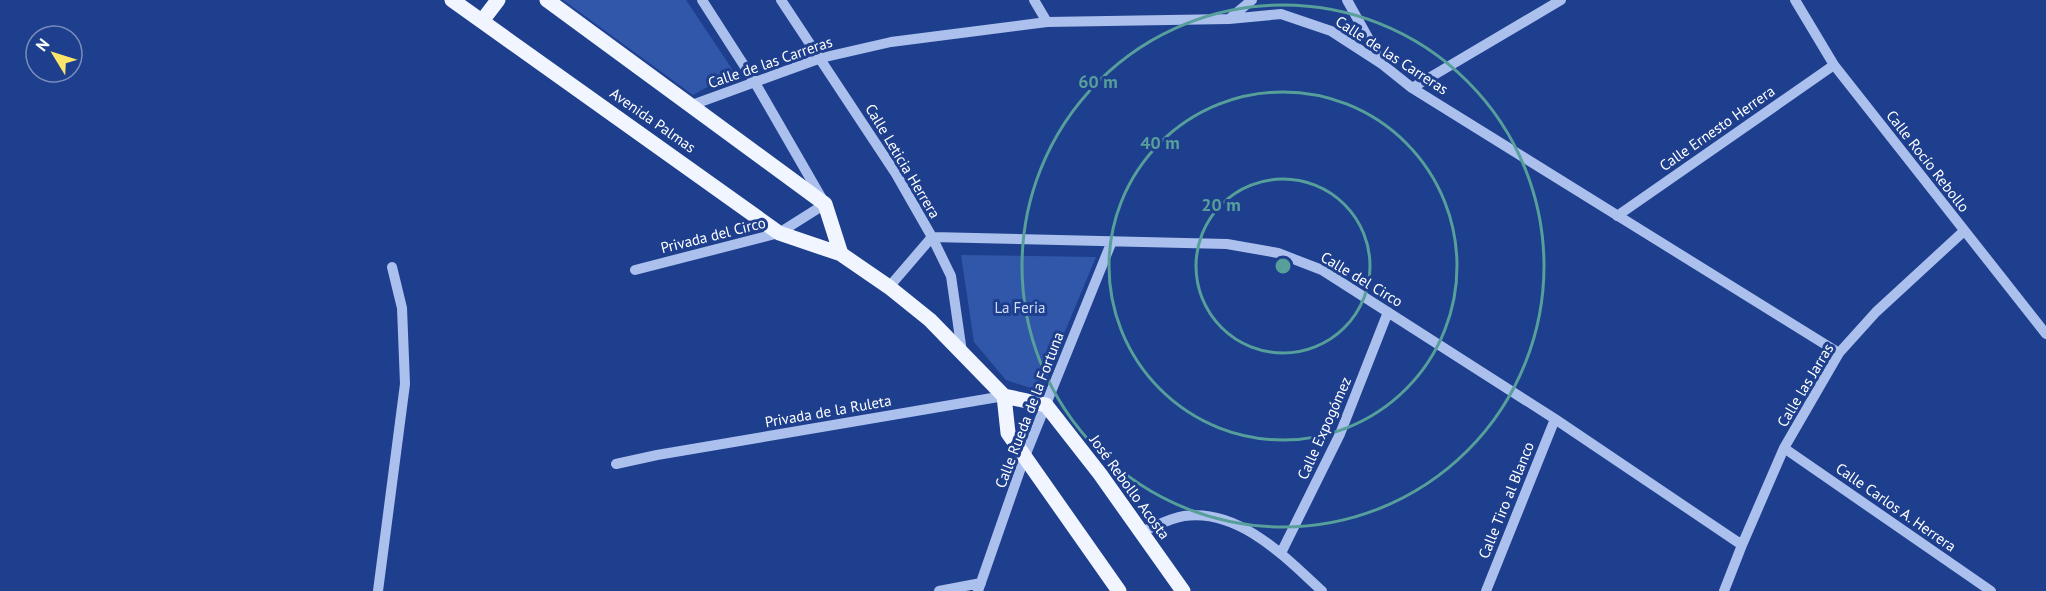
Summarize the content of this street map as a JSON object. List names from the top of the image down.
{
  "streets": {
    "main road": ["Avenida Palmas", "José Rebollo Acosta"],
    "street": [
      "Calle de las Carreras",
      "Calle Ernesto Herrera",
      "Calle Leticia Herrera",
      "Calle Rocío Rebollo",
      "Privada del Circo",
      "Calle del Circo",
      "Calle las Jarras",
      "Calle Rueda de la Fortuna",
      "Privada de la Ruleta",
      "Calle Expogómez",
      "Calle Tiro al Blanco",
      "Calle Carlos A. Herrera"
    ]
  },
  "crossings": [
    ["Calle de las Carreras", "Calle Ernesto Herrera"],
    ["Calle de las Carreras", "Calle Leticia Herrera"],
    ["Calle de las Carreras", "Calle las Jarras"],
    ["Avenida Palmas", "Calle Leticia Herrera"],
    ["Avenida Palmas", "Privada del Circo"],
    ["Avenida Palmas", "Privada de la Ruleta"],
    ["Calle Ernesto Herrera", "Calle Rocío Rebollo"],
    ["Calle Leticia Herrera", "Calle del Circo"],
    ["Calle Rocío Rebollo", "Calle las Jarras"],
    ["Calle del Circo", "Calle las Jarras"],
    ["Calle del Circo", "Calle Rueda de la Fortuna"],
    ["Calle del Circo", "Calle Expogómez"],
    ["Calle del Circo", "Calle Tiro al Blanco"],
    ["Calle las Jarras", "Calle Carlos A. Herrera"],
    ["Calle Rueda de la Fortuna", "José Rebollo Acosta"]
  ],
  "parks": ["La Feria"],
  "north": "top left",
  "rings": ["60 m", "40 m", "20 m"]
}
